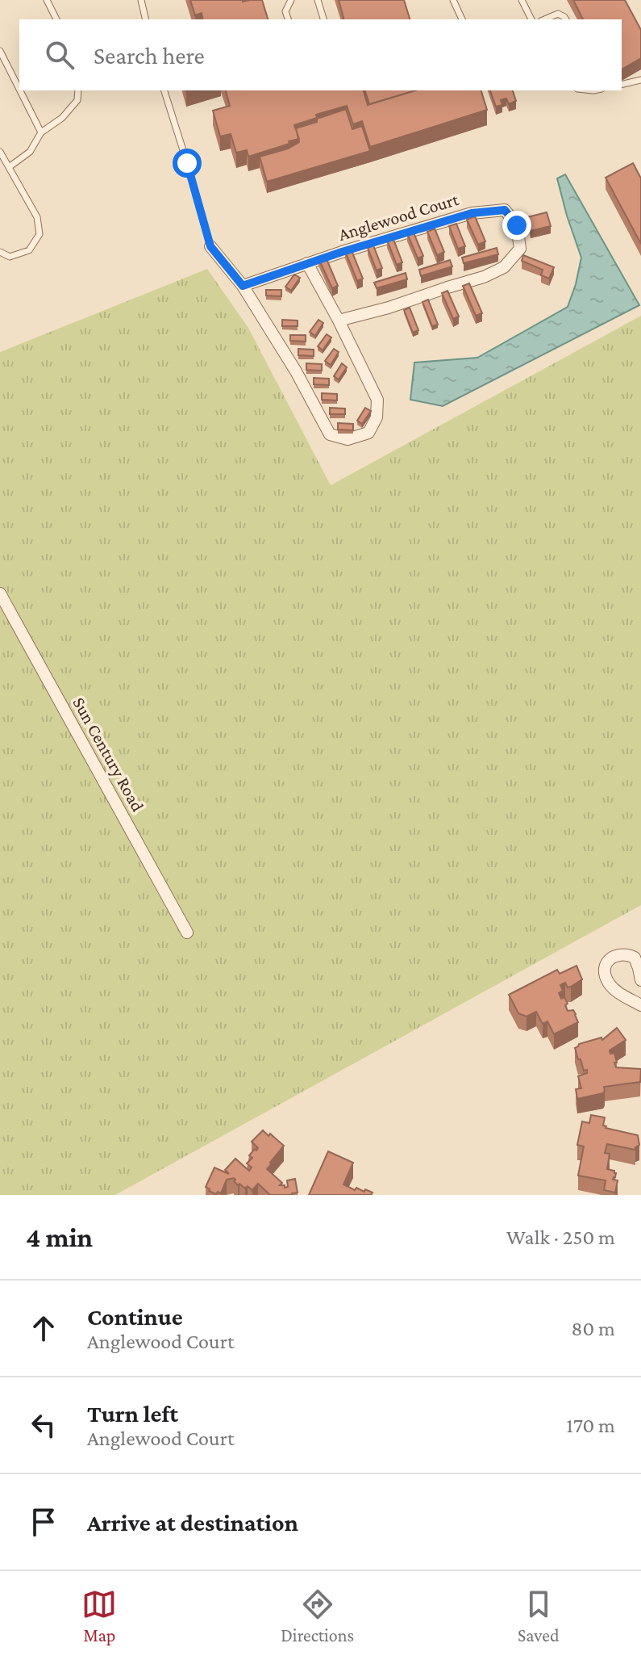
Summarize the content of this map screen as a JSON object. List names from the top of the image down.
{
  "streets": {
    "street": ["Anglewood Court", "Sun Century Road"]
  },
  "page": {
    "search": "Search here",
    "heading": ["4 min", "Walk · 250 m"],
    "list": [
      ["Continue", "Anglewood Court", "80 m"],
      ["Turn left", "Anglewood Court", "170 m"],
      "Arrive at destination"
    ],
    "nav": ["Map", "Directions", "Saved"]
  }
}
